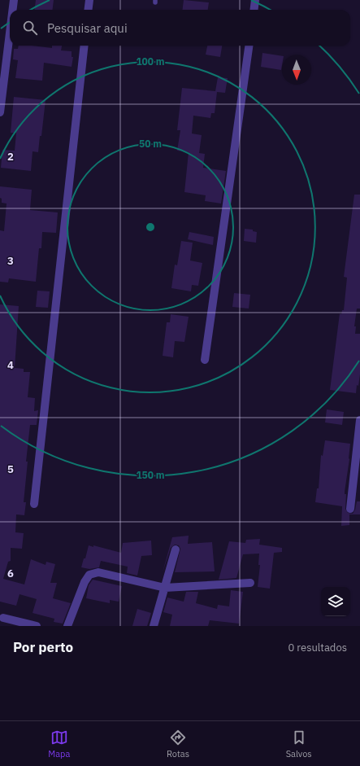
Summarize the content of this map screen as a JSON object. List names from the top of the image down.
{
  "north": "bottom",
  "page": {
    "search": "Pesquisar aqui",
    "heading": ["Por perto", "0 resultados"],
    "nav": ["Mapa", "Rotas", "Salvos"]
  },
  "grid": {
    "rows": [
      "2",
      "3",
      "4",
      "5",
      "6"
    ]
  },
  "rings": ["100 m", "50 m", "150 m"]
}
